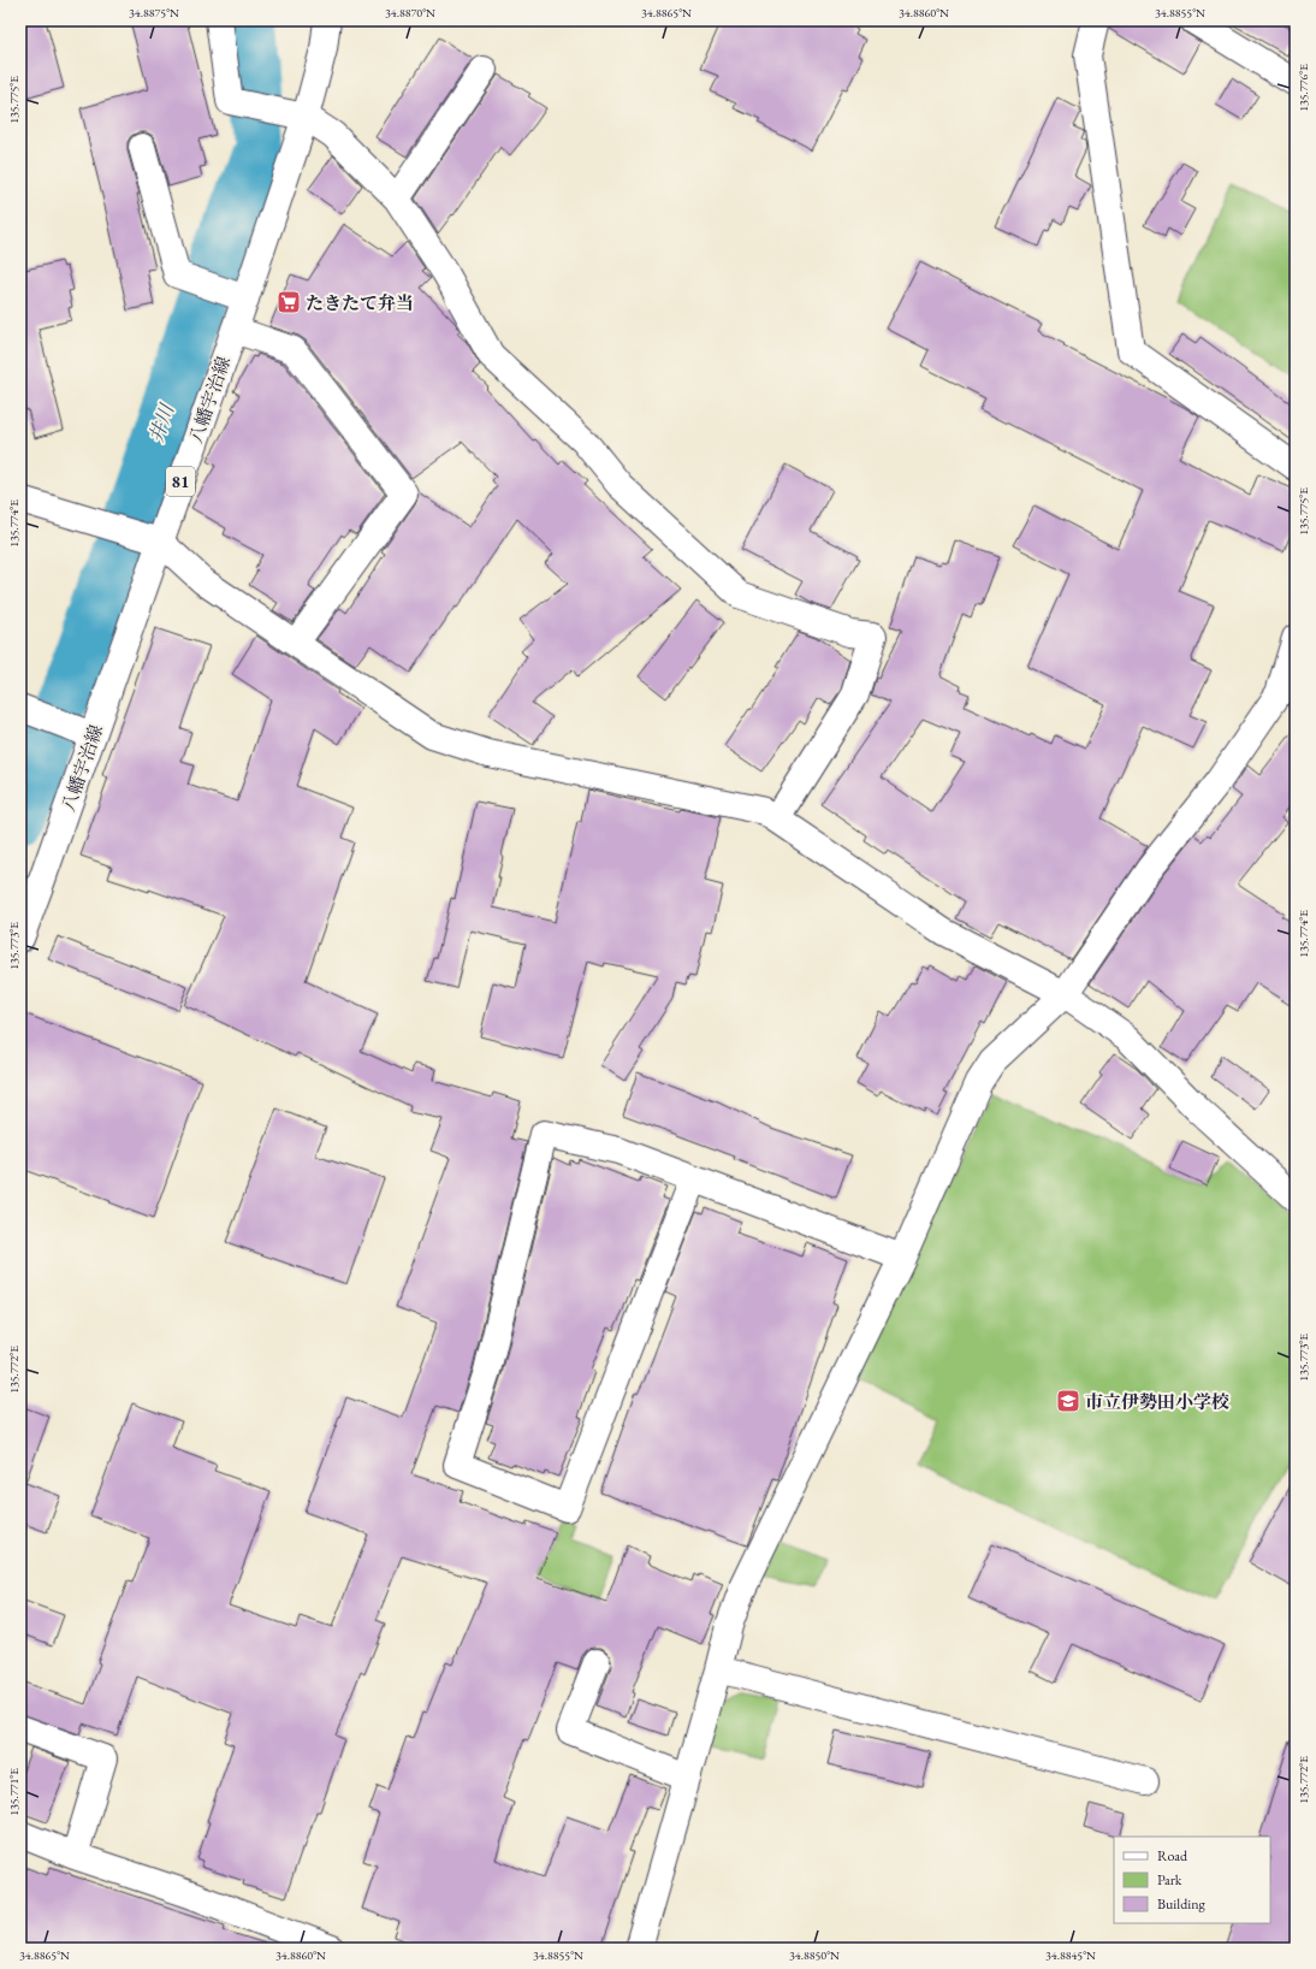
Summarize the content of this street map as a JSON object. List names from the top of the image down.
{
  "streets": {
    "street": ["八幡宇治線", "81"]
  },
  "water": ["井川"],
  "places": {
    "supermarket": ["たきたて弁当"],
    "school or university": ["市立伊勢田小学校"]
  },
  "legend": ["Road", "Park", "Building"],
  "coordinates": [
    "34.8875°N",
    "34.8870°N",
    "34.8865°N",
    "34.8860°N",
    "34.8855°N",
    "135.776°E",
    "135.775°E",
    "135.774°E",
    "135.773°E",
    "135.772°E",
    "135.771°E",
    "34.8850°N",
    "34.8845°N"
  ]
}
